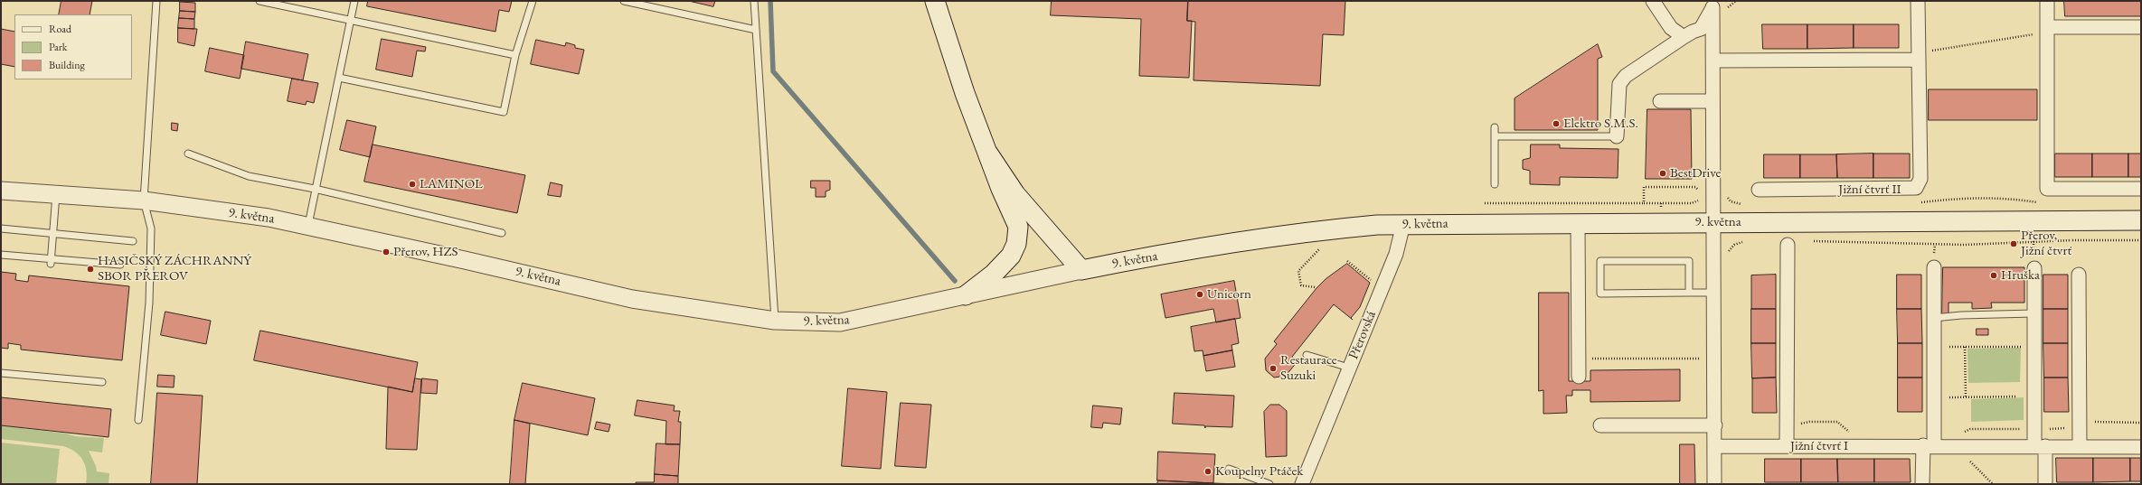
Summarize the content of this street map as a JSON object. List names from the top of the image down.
{
  "streets": {
    "main road": ["9. května"],
    "street": ["Jižní čtvrť II", "Přerovská", "Jižní čtvrť I"]
  },
  "crossings": [
    ["9. května", "Přerovská"]
  ],
  "places": [
    "Elektro S.M.S.",
    "BestDrive",
    "LAMINOL",
    "Přerov, Jižní čtvrť",
    "Přerov, HZS",
    "HASIČSKÝ ZÁCHRANNÝ SBOR PŘEROV",
    "Hruška",
    "Unicorn",
    "Restaurace Suzuki",
    "Koupelny Ptáček"
  ],
  "legend": ["Road", "Park", "Building"]
}
